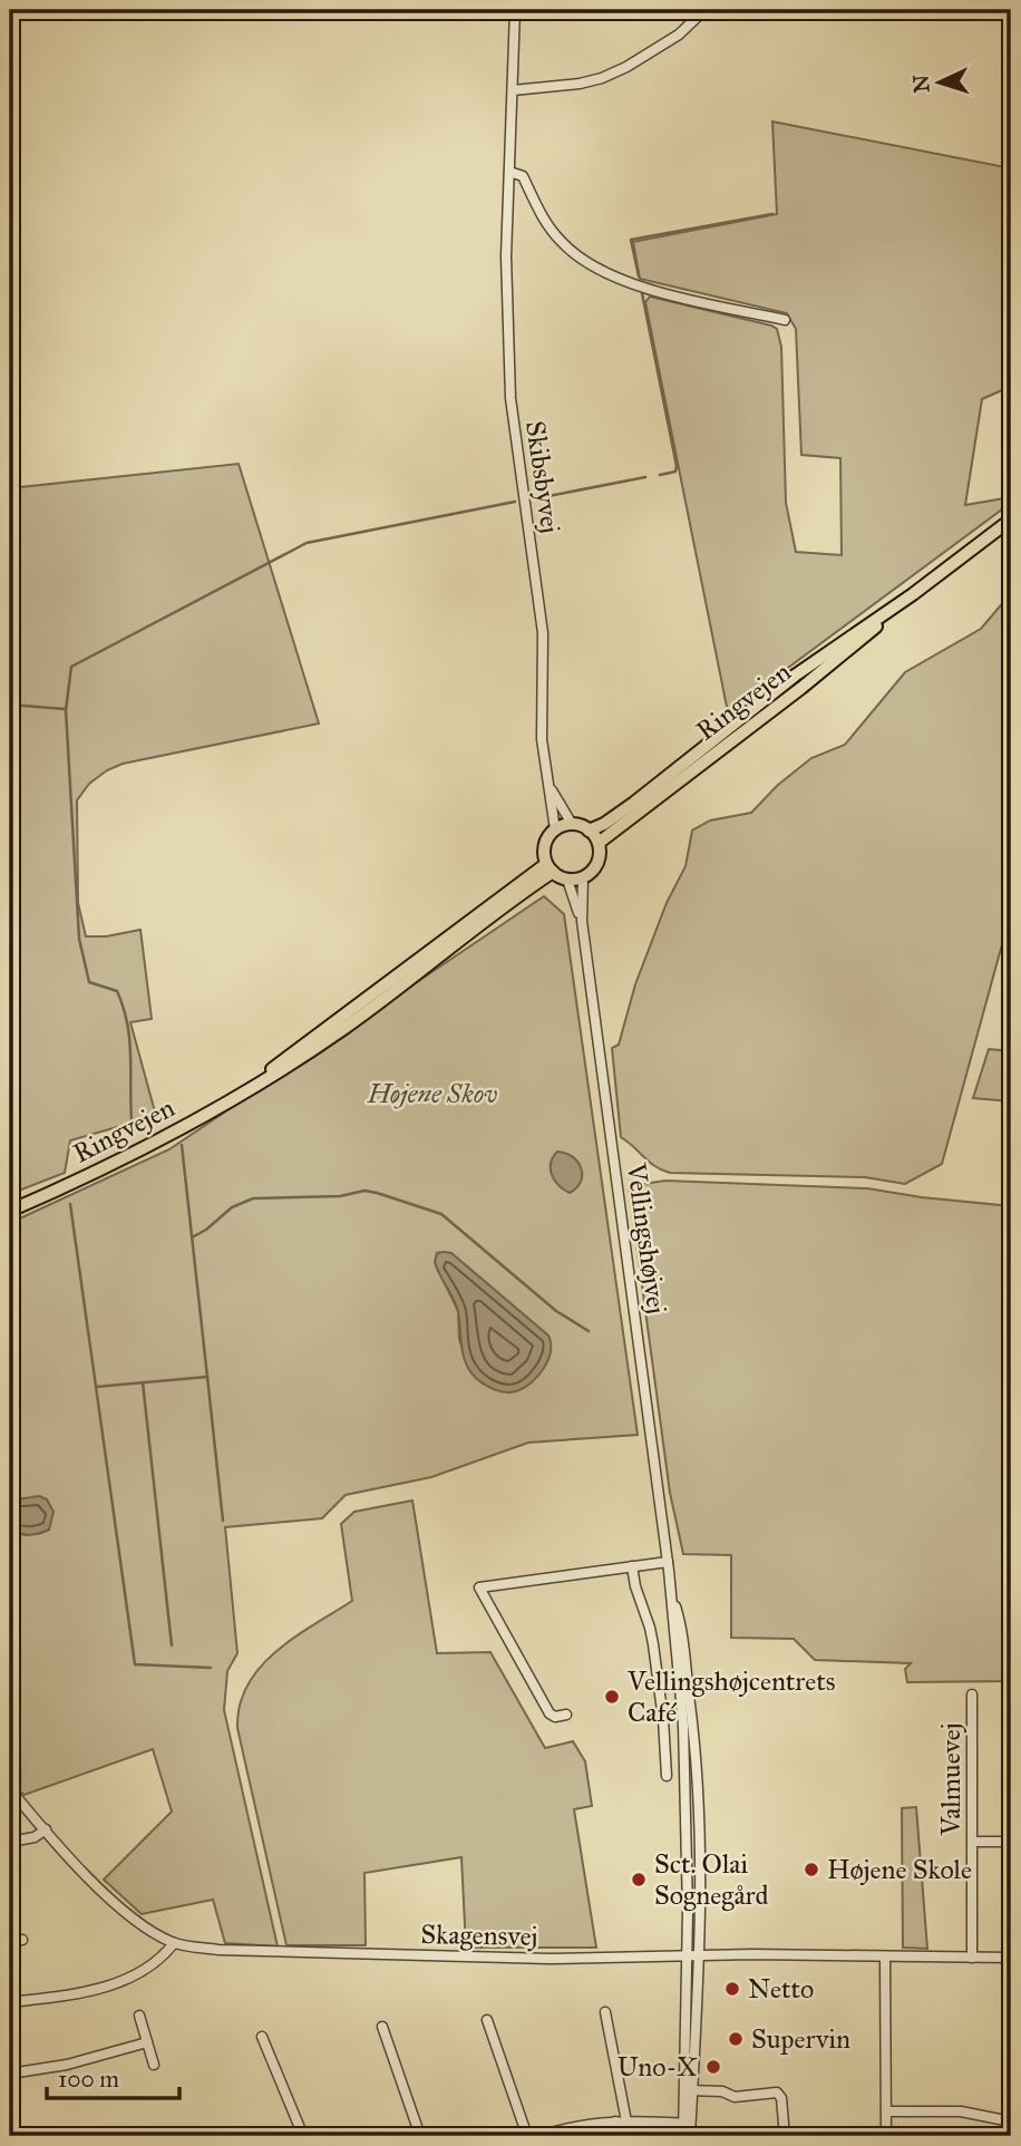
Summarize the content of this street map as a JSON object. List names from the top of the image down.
{
  "streets": {
    "main road": ["Ringvejen"],
    "street": [
      "Skibsbyvej",
      "Vellingshøjvej",
      "Valmuevej",
      "Skagensvej"
    ]
  },
  "crossings": [
    ["Skibsbyvej", "Ringvejen"],
    ["Skibsbyvej", "Vellingshøjvej"],
    ["Ringvejen", "Vellingshøjvej"],
    ["Vellingshøjvej", "Skagensvej"],
    ["Valmuevej", "Skagensvej"]
  ],
  "parks": ["Højene Skov"],
  "places": [
    "Vellingshøjcentrets Café",
    "Højene Skole",
    "Sct. Olai Sognegård",
    "Netto",
    "Supervin",
    "Uno-X"
  ],
  "scale_bar": "100 m",
  "north": "left"
}
